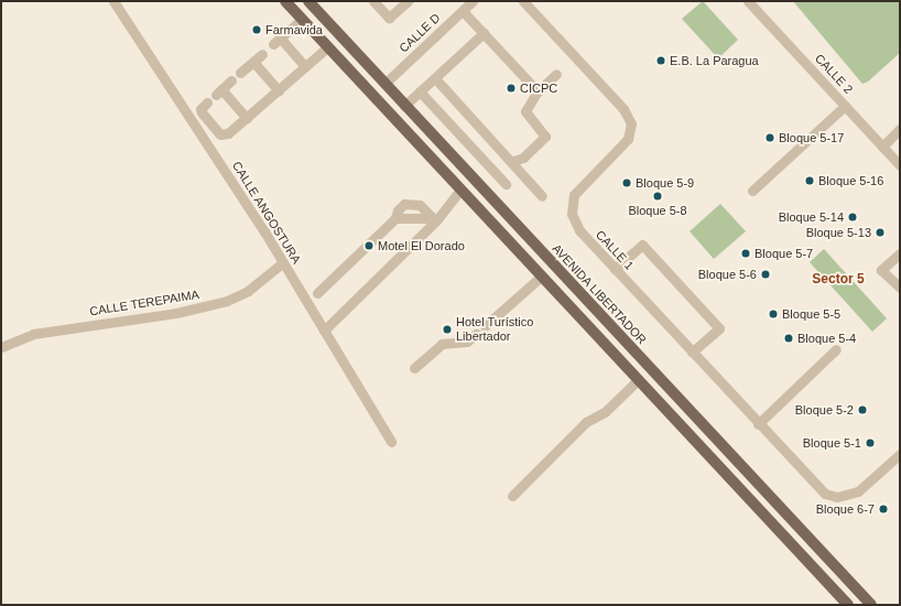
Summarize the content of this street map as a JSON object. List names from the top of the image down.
{
  "streets": {
    "main road": ["AVENIDA LIBERTADOR"],
    "street": [
      "CALLE D",
      "CALLE 2",
      "CALLE ANGOSTURA",
      "CALLE 1",
      "CALLE TEREPAIMA"
    ]
  },
  "crossings": [
    ["CALLE D", "AVENIDA LIBERTADOR"],
    ["CALLE ANGOSTURA", "CALLE TEREPAIMA"]
  ],
  "districts": ["Sector 5"],
  "places": [
    "Farmavida",
    "E.B. La Paragua",
    "CICPC",
    "Bloque 5-17",
    "Bloque 5-16",
    "Bloque 5-9",
    "Bloque 5-8",
    "Bloque 5-14",
    "Bloque 5-13",
    "Motel El Dorado",
    "Bloque 5-7",
    "Bloque 5-6",
    "Bloque 5-5",
    "Hotel Turístico Libertador",
    "Bloque 5-4",
    "Bloque 5-2",
    "Bloque 5-1",
    "Bloque 6-7"
  ]
}
